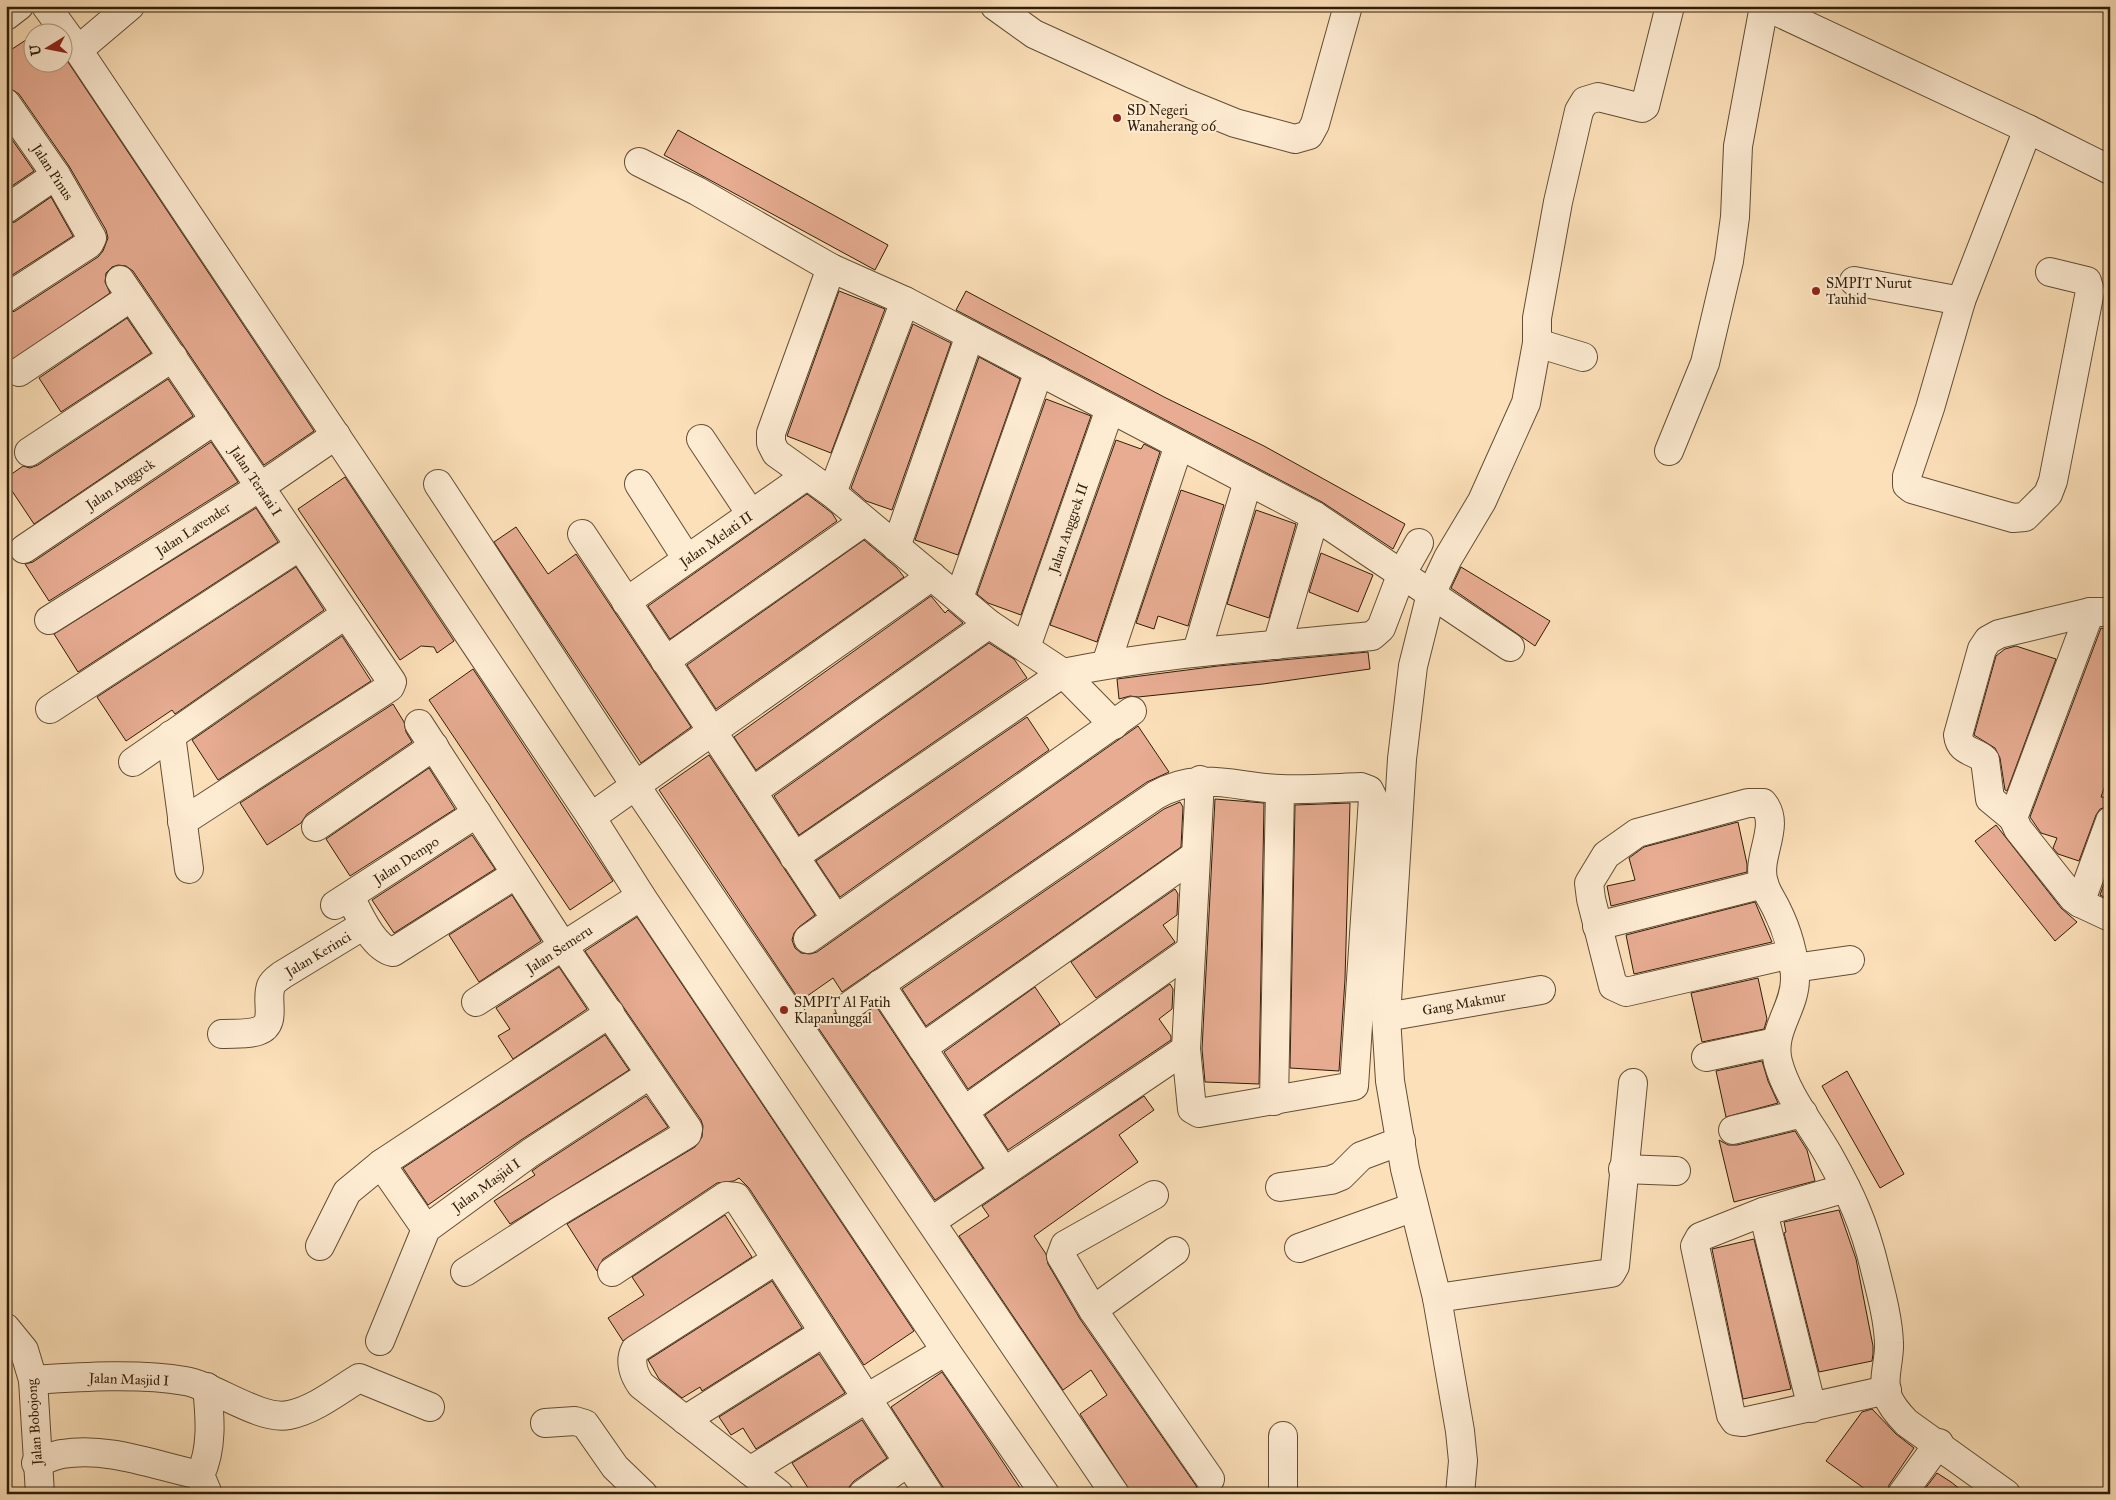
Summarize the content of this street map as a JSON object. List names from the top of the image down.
{
  "streets": {
    "street": [
      "Jalan Pinus",
      "Jalan Teratai I",
      "Jalan Anggrek",
      "Jalan Anggrek II",
      "Jalan Lavender",
      "Jalan Melati II",
      "Jalan Dempo",
      "Jalan Semeru",
      "Jalan Kerinci",
      "Gang Makmur",
      "Jalan Masjid I",
      "Jalan Bobojong"
    ]
  },
  "crossings": [
    ["Jalan Teratai I", "Jalan Anggrek"],
    ["Jalan Teratai I", "Jalan Lavender"],
    ["Jalan Dempo", "Jalan Kerinci"],
    ["Jalan Masjid I", "Jalan Bobojong"]
  ],
  "places": ["SD Negeri Wanaherang 06", "SMPIT Nurut Tauhid", "SMPIT Al Fatih Klapanunggal"],
  "north": "left"
}
